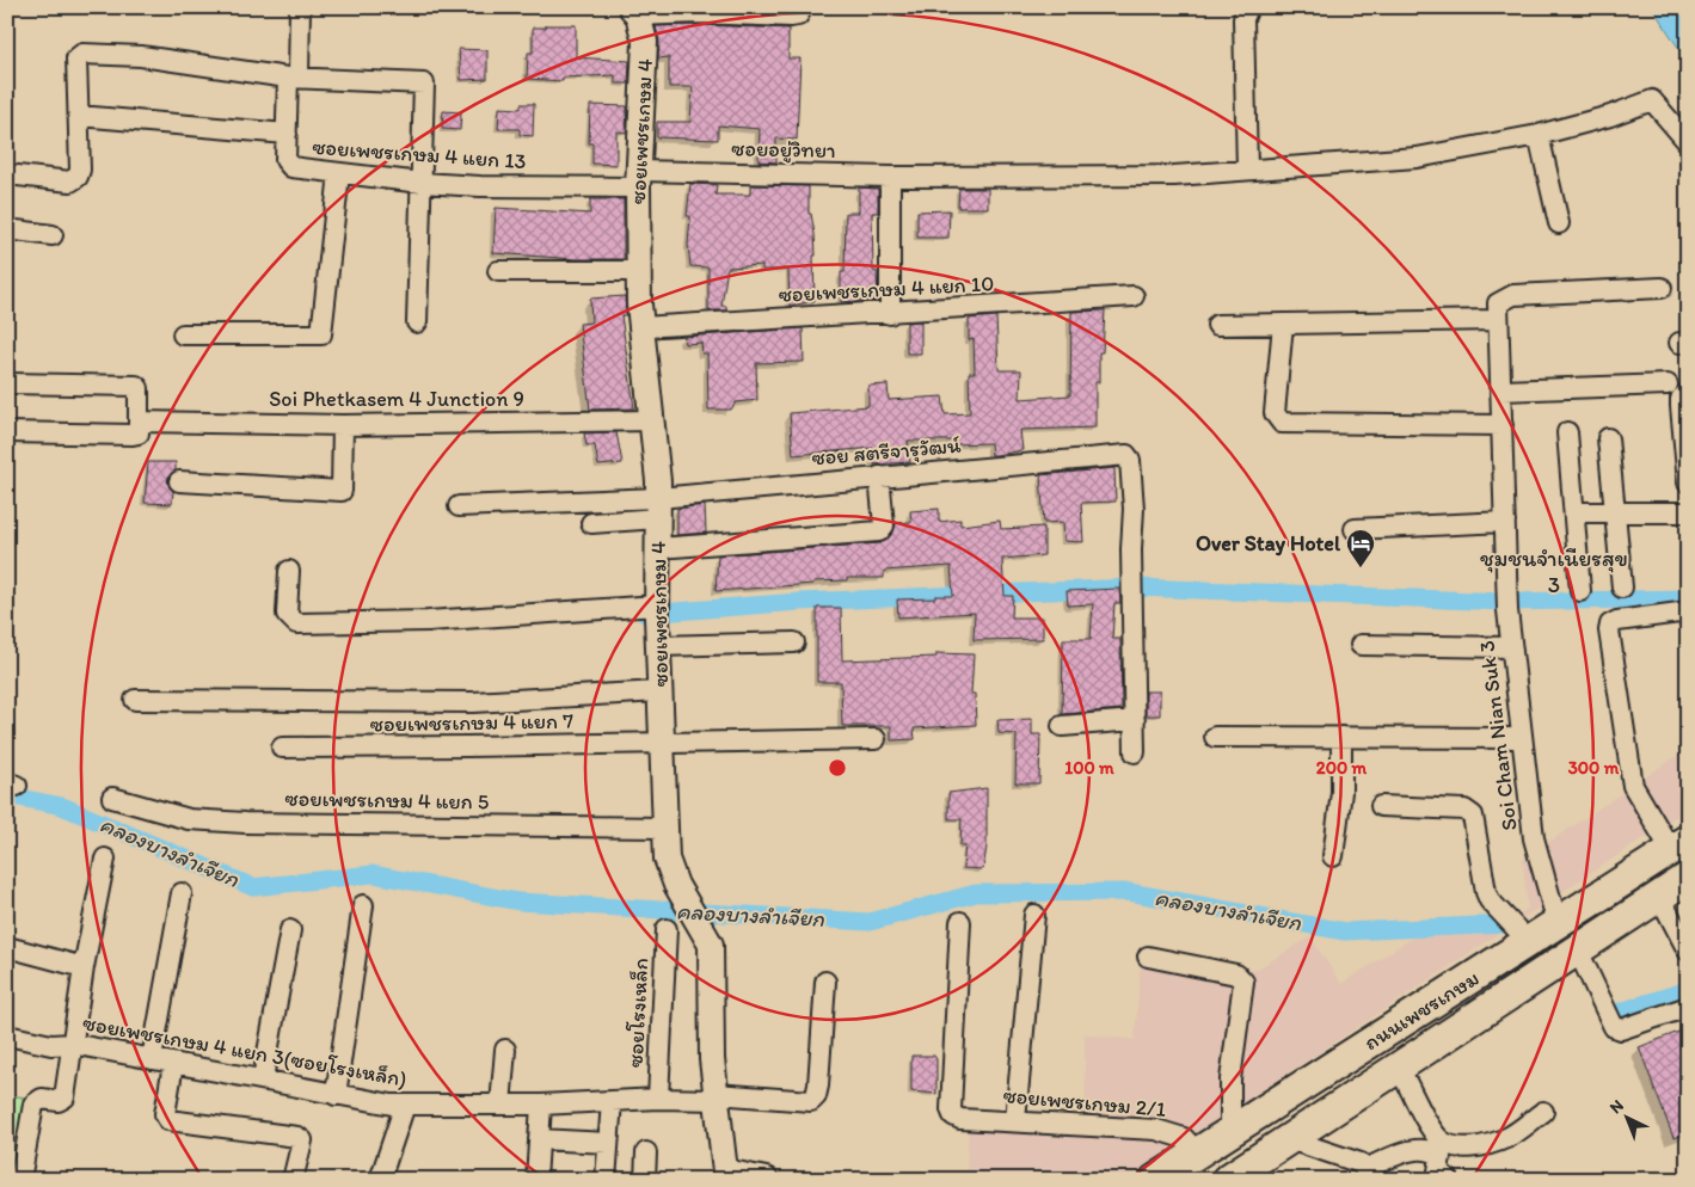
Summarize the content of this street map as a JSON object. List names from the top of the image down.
{
  "streets": {
    "main road": ["ถนนเพชรเกษม"],
    "street": [
      "ซอยเพชรเกษม 4",
      "ซอยอยู่วิทยา",
      "ซอยเพชรเกษม 4 แยก 13",
      "ซอยเพชรเกษม 4 แยก 10",
      "Soi Phetkasem 4 Junction 9",
      "ซอย สตรีจารุวัฒน์",
      "ซอยเพชรเกษม 4 แยก 7",
      "Soi Cham Nian Suk 3",
      "ซอยเพชรเกษม 4 แยก 5",
      "ซอยโรงเหล็ก",
      "ซอยเพชรเกษม 4 แยก 3(ซอยโรงเหล็ก)",
      "ซอยเพชรเกษม 2/1"
    ]
  },
  "crossings": [
    ["ซอยเพชรเกษม 4", "ซอยอยู่วิทยา"],
    ["ซอยเพชรเกษม 4", "ซอยเพชรเกษม 4 แยก 13"],
    ["ซอยเพชรเกษม 4", "ซอยเพชรเกษม 4 แยก 10"],
    ["ซอยเพชรเกษม 4", "Soi Phetkasem 4 Junction 9"],
    ["ซอยเพชรเกษม 4", "ซอย สตรีจารุวัฒน์"],
    ["ซอยเพชรเกษม 4", "ซอยเพชรเกษม 4 แยก 7"],
    ["ซอยเพชรเกษม 4", "ซอยเพชรเกษม 4 แยก 5"],
    ["ซอยเพชรเกษม 4", "ซอยเพชรเกษม 4 แยก 3(ซอยโรงเหล็ก)"],
    ["ซอยอยู่วิทยา", "ซอยเพชรเกษม 4 แยก 13"],
    ["Soi Cham Nian Suk 3", "ถนนเพชรเกษม"],
    ["ถนนเพชรเกษม", "ซอยเพชรเกษม 2/1"],
    ["ซอยโรงเหล็ก", "ซอยเพชรเกษม 4 แยก 3(ซอยโรงเหล็ก)"]
  ],
  "districts": ["ชุมชนจำเนียรสุข 3"],
  "water": ["คลองบางลำเจียก"],
  "places": {
    "hotel": ["Over Stay Hotel"]
  },
  "north": "top left",
  "rings": ["100 m", "200 m", "300 m"]
}
